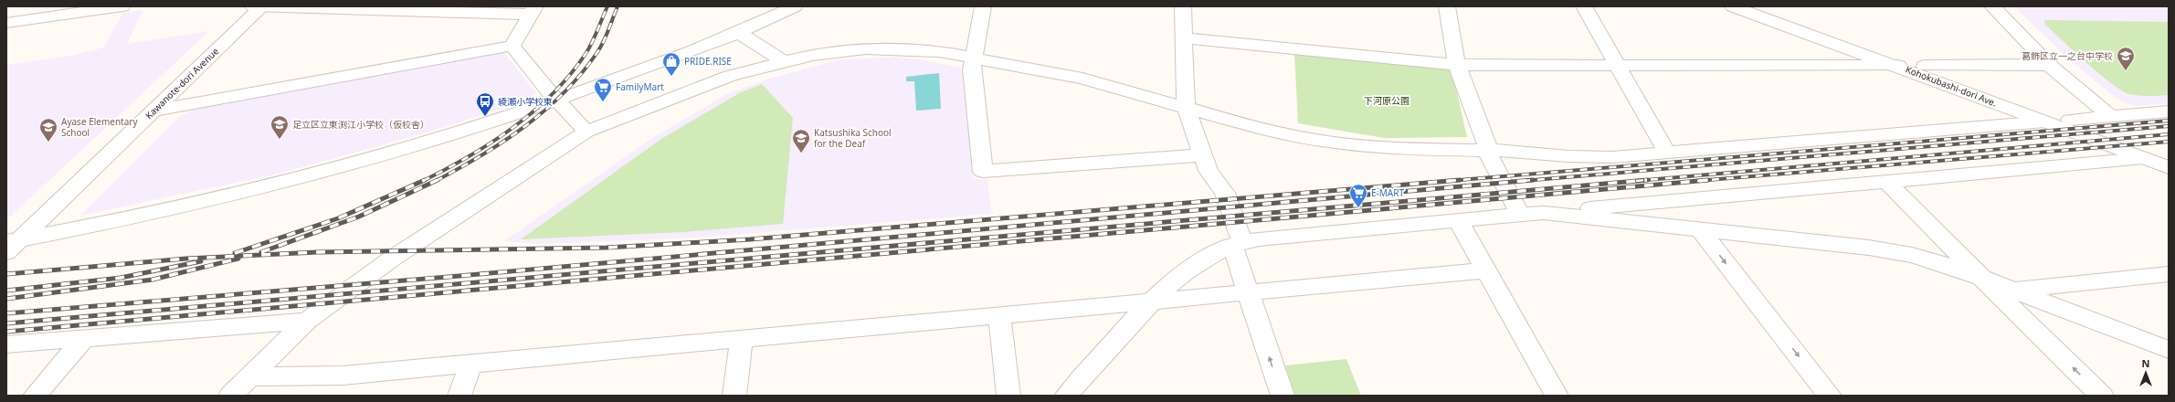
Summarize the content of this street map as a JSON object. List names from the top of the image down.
{
  "streets": {
    "street": ["Kawanote-dori Avenue", "Kohokubashi-dori Ave."]
  },
  "parks": ["下河原公園"],
  "places": {
    "school or university": [
      "葛飾区立一之台中学校",
      "足立区立東渕江小学校（仮校舎）",
      "Ayase Elementary School",
      "Katsushika School for the Deaf"
    ],
    "shop": ["PRIDE.RISE"],
    "supermarket": ["FamilyMart", "E-MART"],
    "bus stop": ["綾瀬小学校東"]
  },
  "north": "top"
}
